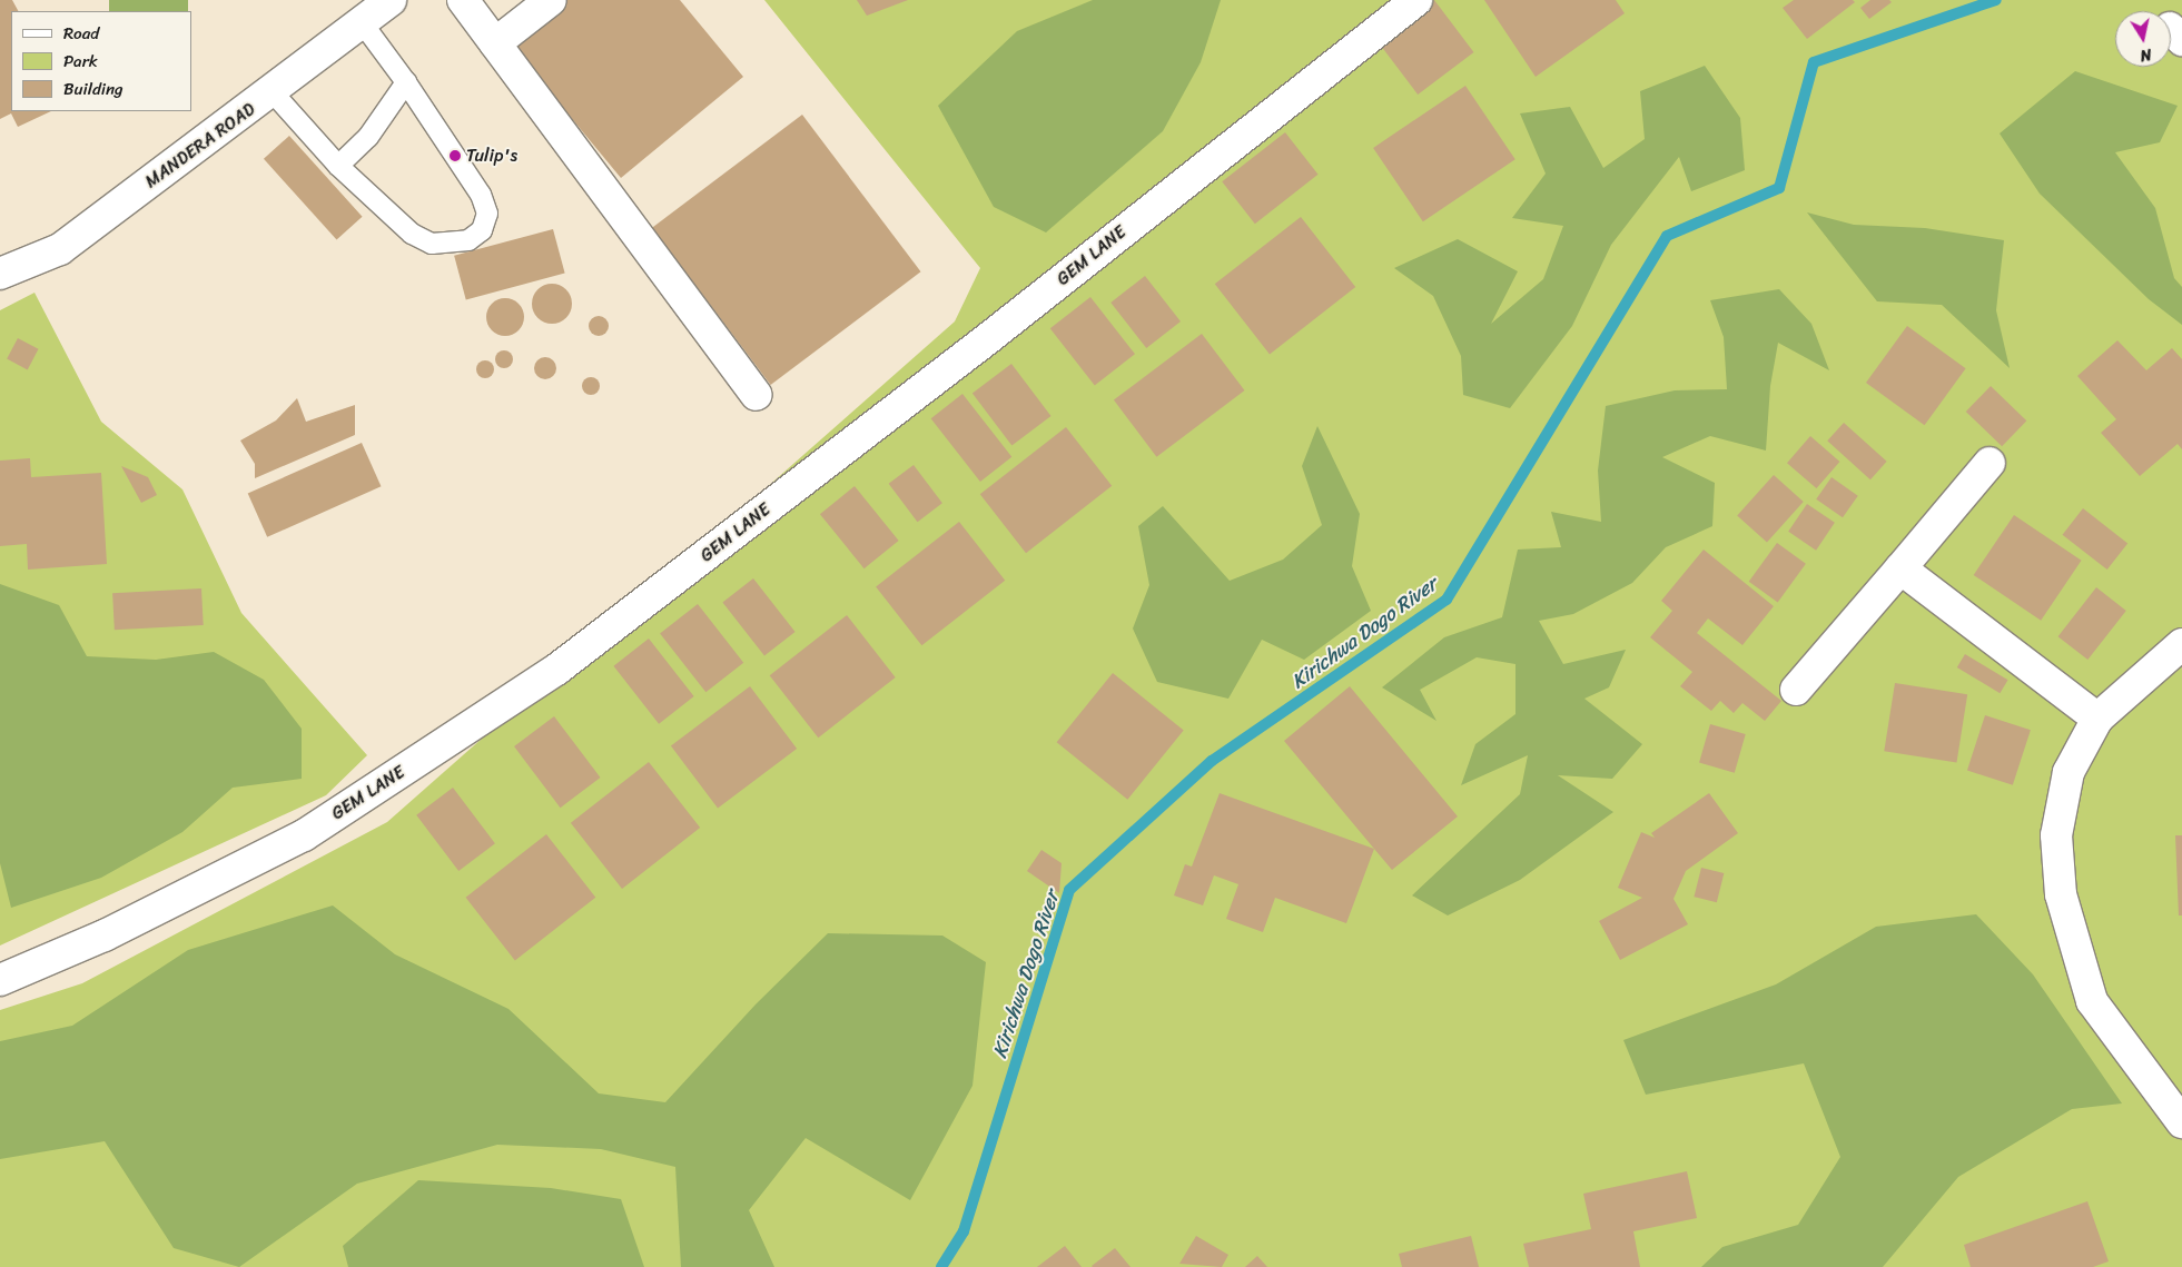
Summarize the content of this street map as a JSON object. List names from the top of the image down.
{
  "streets": {
    "street": ["MANDERA ROAD", "GEM LANE"]
  },
  "water": ["Kirichwa Dogo River"],
  "places": ["Tulip's"],
  "legend": ["Road", "Park", "Building"],
  "north": "bottom"
}
